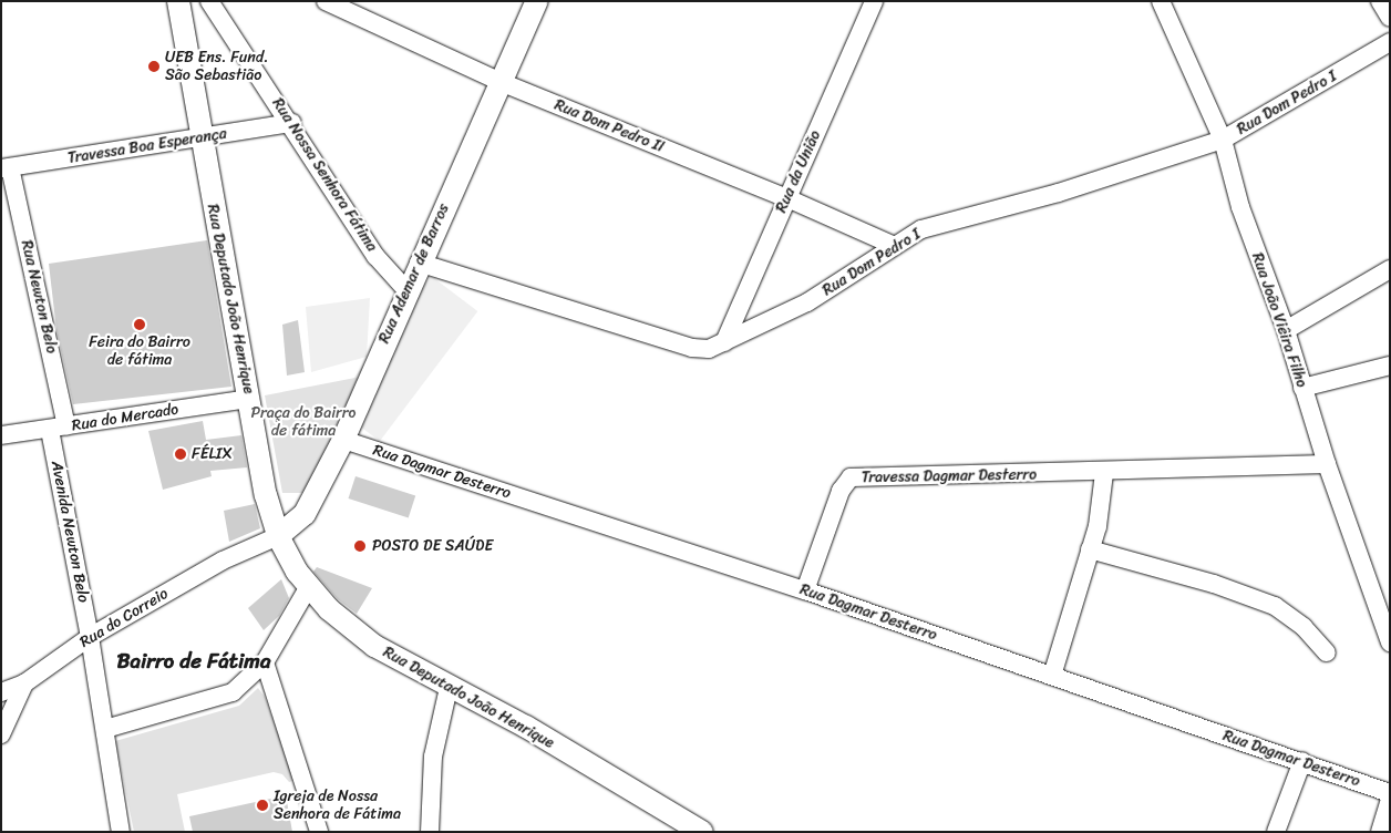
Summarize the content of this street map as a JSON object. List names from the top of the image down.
{
  "streets": {
    "main road": ["Rua Ademar de Barros", "Rua Deputado João Henrique"],
    "street": [
      "Rua Dom Pedro I",
      "Rua Dom Pedro II",
      "Travessa Boa Esperança",
      "Rua da União",
      "Rua Nossa Senhora Fátima",
      "Rua Newton Belo",
      "Rua João Viêira Filho",
      "Rua do Mercado",
      "Rua Dagmar Desterro",
      "Travessa Dagmar Desterro",
      "Avenida Newton Belo",
      "Rua do Correio"
    ]
  },
  "crossings": [
    ["Rua Dom Pedro I", "Rua Dom Pedro II"],
    ["Rua Dom Pedro I", "Rua da União"],
    ["Rua Dom Pedro I", "Rua Ademar de Barros"],
    ["Rua Dom Pedro I", "Rua João Viêira Filho"],
    ["Rua Dom Pedro II", "Rua da União"],
    ["Rua Dom Pedro II", "Rua Ademar de Barros"],
    ["Travessa Boa Esperança", "Rua Nossa Senhora Fátima"],
    ["Travessa Boa Esperança", "Rua Newton Belo"],
    ["Travessa Boa Esperança", "Rua Deputado João Henrique"],
    ["Rua Nossa Senhora Fátima", "Rua Ademar de Barros"],
    ["Rua Ademar de Barros", "Rua Deputado João Henrique"],
    ["Rua Ademar de Barros", "Rua Dagmar Desterro"],
    ["Rua Ademar de Barros", "Rua do Correio"],
    ["Rua Newton Belo", "Rua do Mercado"],
    ["Rua Newton Belo", "Avenida Newton Belo"],
    ["Rua Deputado João Henrique", "Rua do Mercado"],
    ["Rua Deputado João Henrique", "Rua do Correio"],
    ["Rua João Viêira Filho", "Travessa Dagmar Desterro"],
    ["Rua do Mercado", "Avenida Newton Belo"],
    ["Rua Dagmar Desterro", "Travessa Dagmar Desterro"],
    ["Avenida Newton Belo", "Rua do Correio"]
  ],
  "districts": ["Bairro de Fátima"],
  "parks": ["Praça do Bairro de fátima"],
  "places": [
    "UEB Ens. Fund. São Sebastião",
    "Feira do Bairro de fátima",
    "FÉLIX",
    "POSTO DE SAÚDE",
    "Igreja de Nossa Senhora de Fátima"
  ]
}
